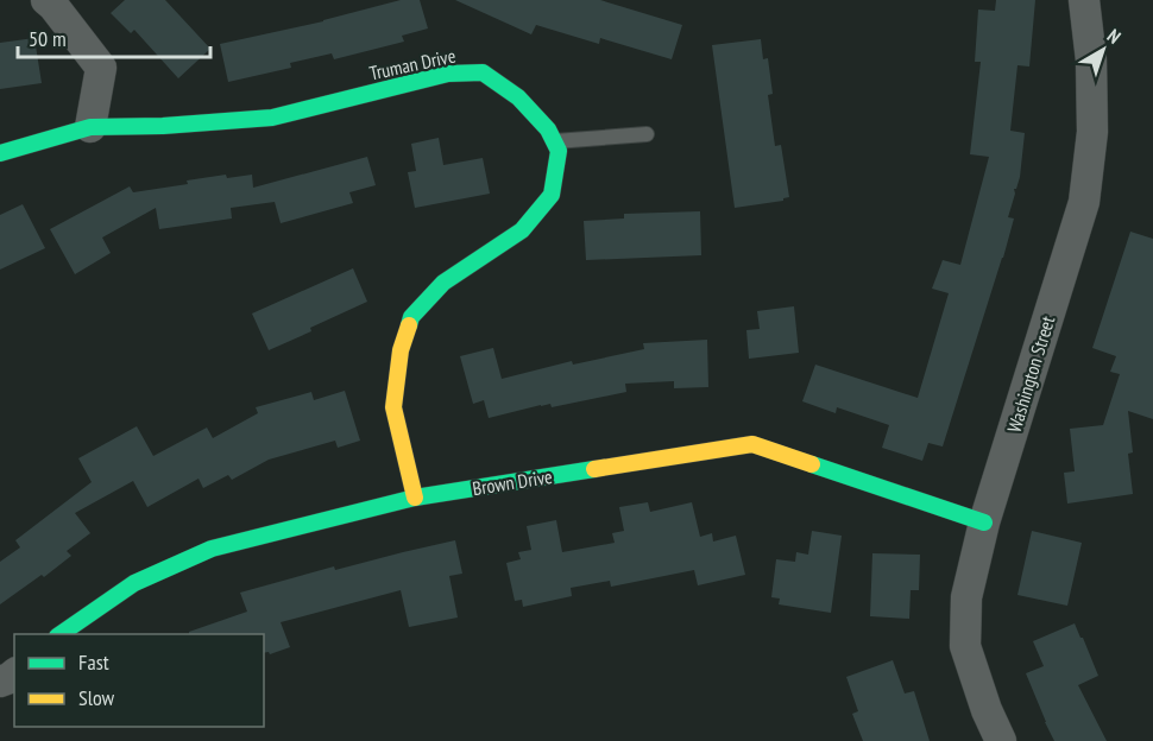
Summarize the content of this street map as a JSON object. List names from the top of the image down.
{
  "streets": {
    "street": ["Truman Drive", "Washington Street", "Brown Drive"]
  },
  "crossings": [
    ["Washington Street", "Brown Drive"]
  ],
  "legend": ["Fast", "Slow"],
  "scale_bar": "50 m",
  "north": "top right"
}
